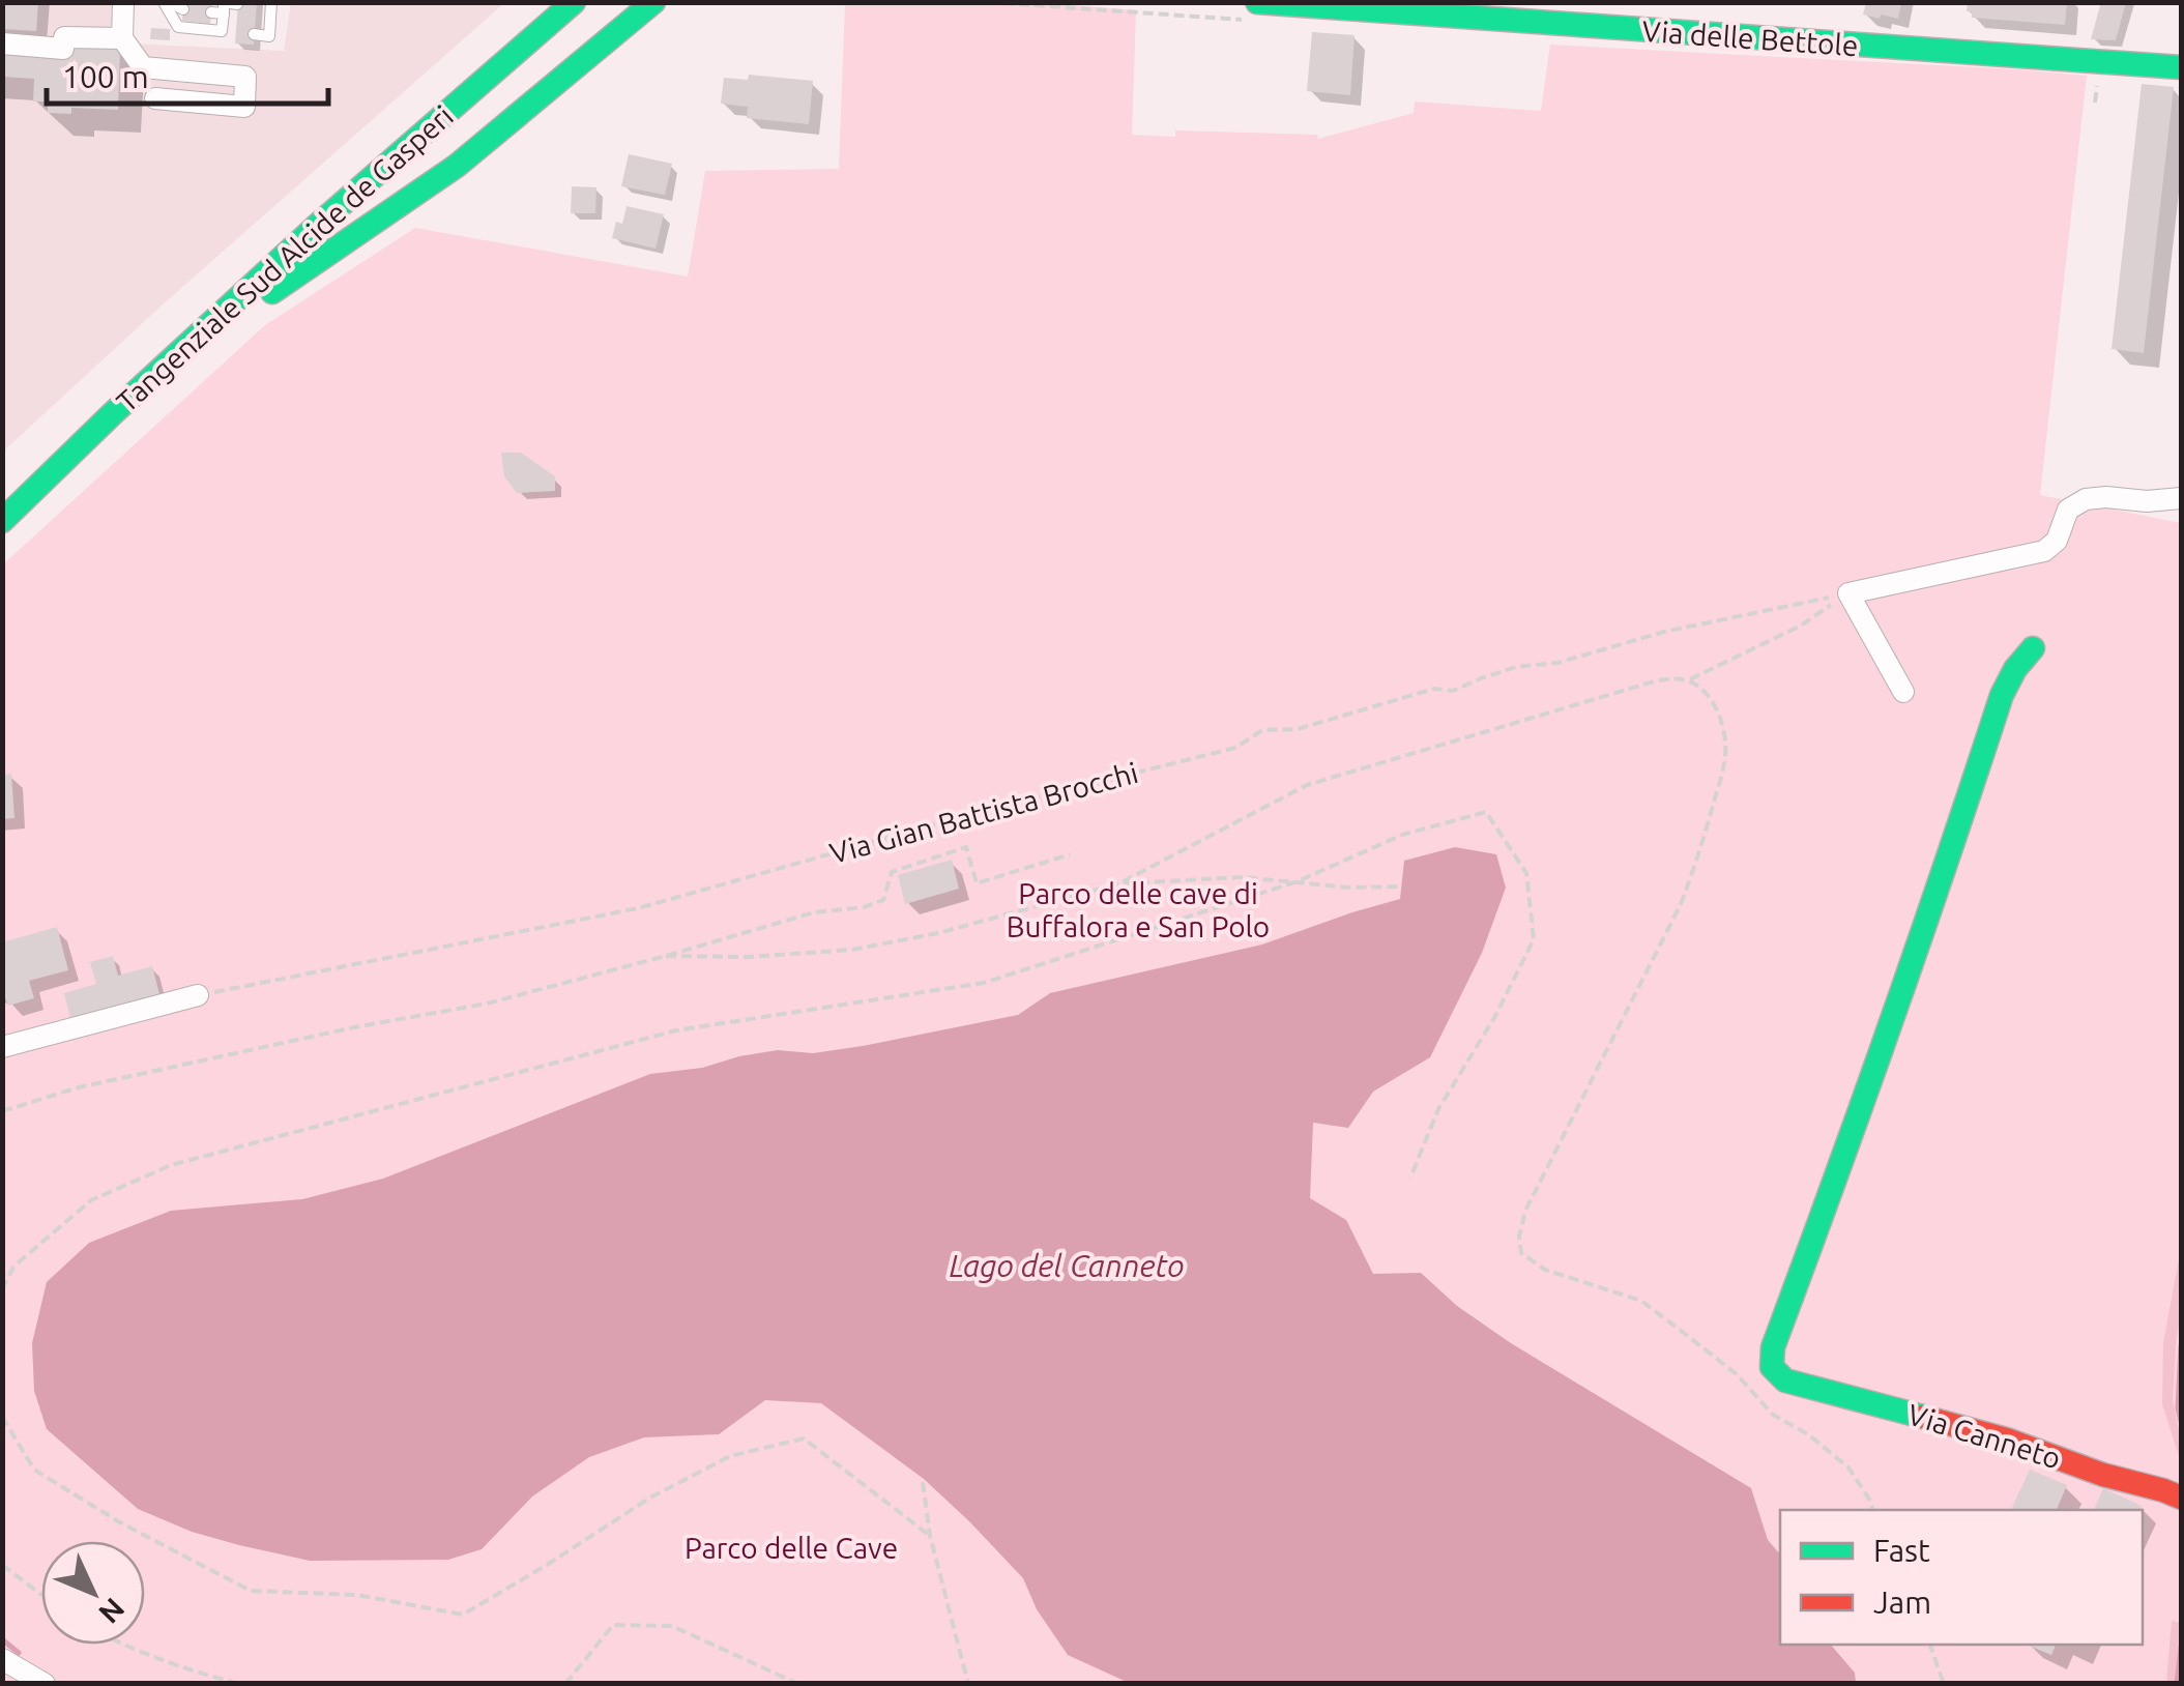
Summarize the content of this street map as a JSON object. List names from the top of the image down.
{
  "streets": {
    "main road": ["Via delle Bettole", "Tangenziale Sud Alcide de Gasperi", "Via Canneto"],
    "path": ["Via Gian Battista Brocchi"]
  },
  "water": ["Lago del Canneto"],
  "parks": ["Parco delle cave di Buffalora e San Polo", "Parco delle Cave"],
  "legend": ["Fast", "Jam"],
  "scale_bar": "100 m",
  "north": "bottom right"
}
